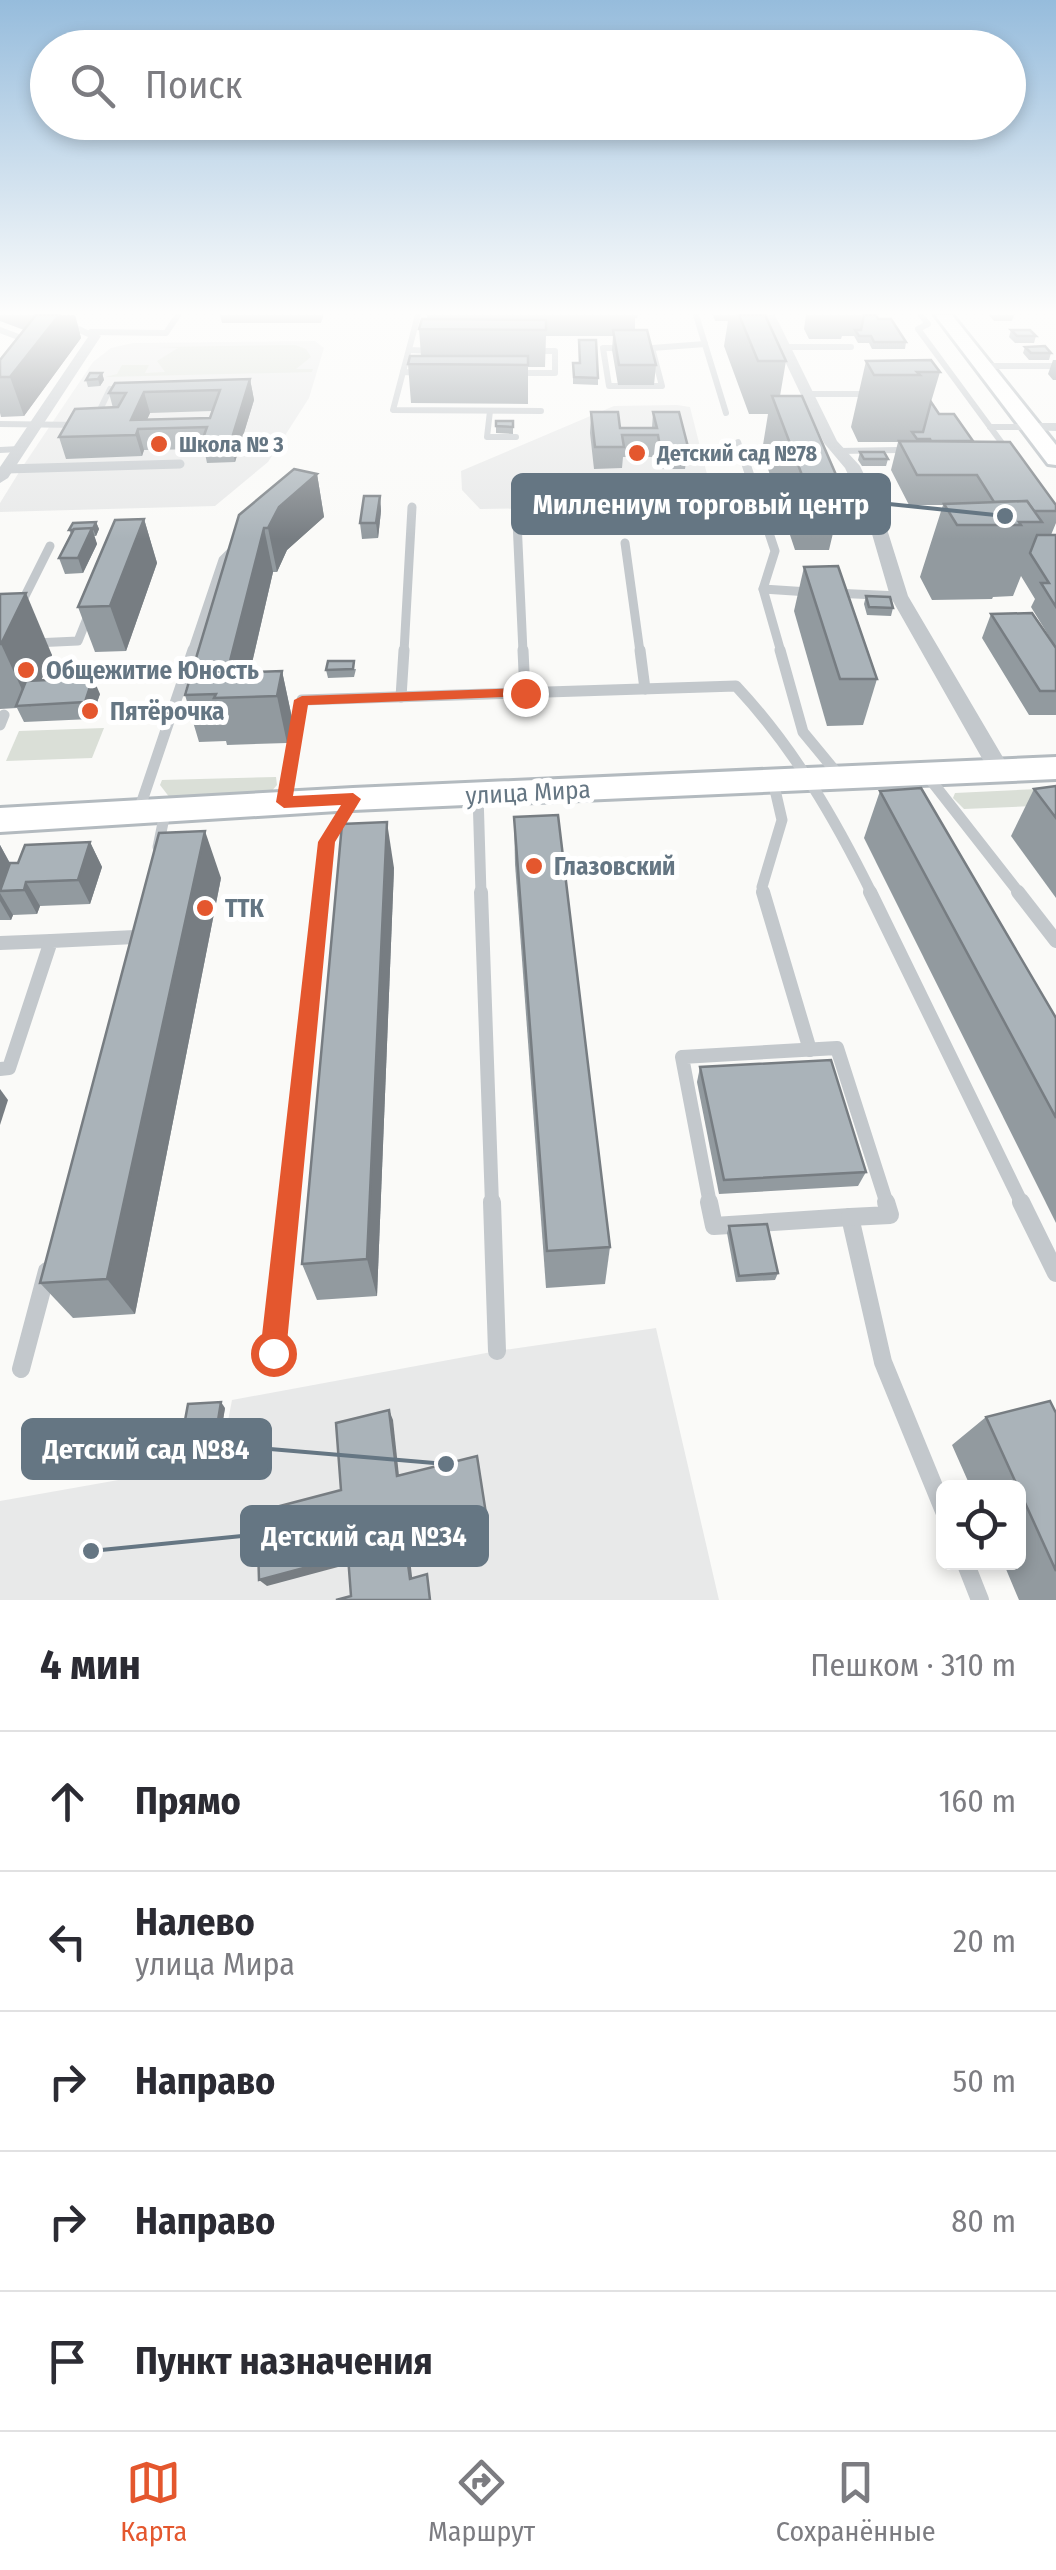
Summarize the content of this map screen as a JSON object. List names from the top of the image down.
{
  "streets": {
    "main road": ["улица Мира"]
  },
  "places": [
    "Школа № 3",
    "Детский сад №78",
    "Миллениум торговый центр",
    "Общежитие Юность",
    "Пятёрочка",
    "Глазовский",
    "ТТК",
    "Детский сад №84",
    "Детский сад №34"
  ],
  "page": {
    "search": "Поиск",
    "heading": ["4 мин", "Пешком · 310 m"],
    "list": [
      ["Прямо", "160 m"],
      ["Налево", "улица Мира", "20 m"],
      ["Направо", "50 m"],
      ["Направо", "80 m"],
      "Пункт назначения"
    ],
    "nav": ["Карта", "Маршрут", "Сохранённые"]
  }
}
